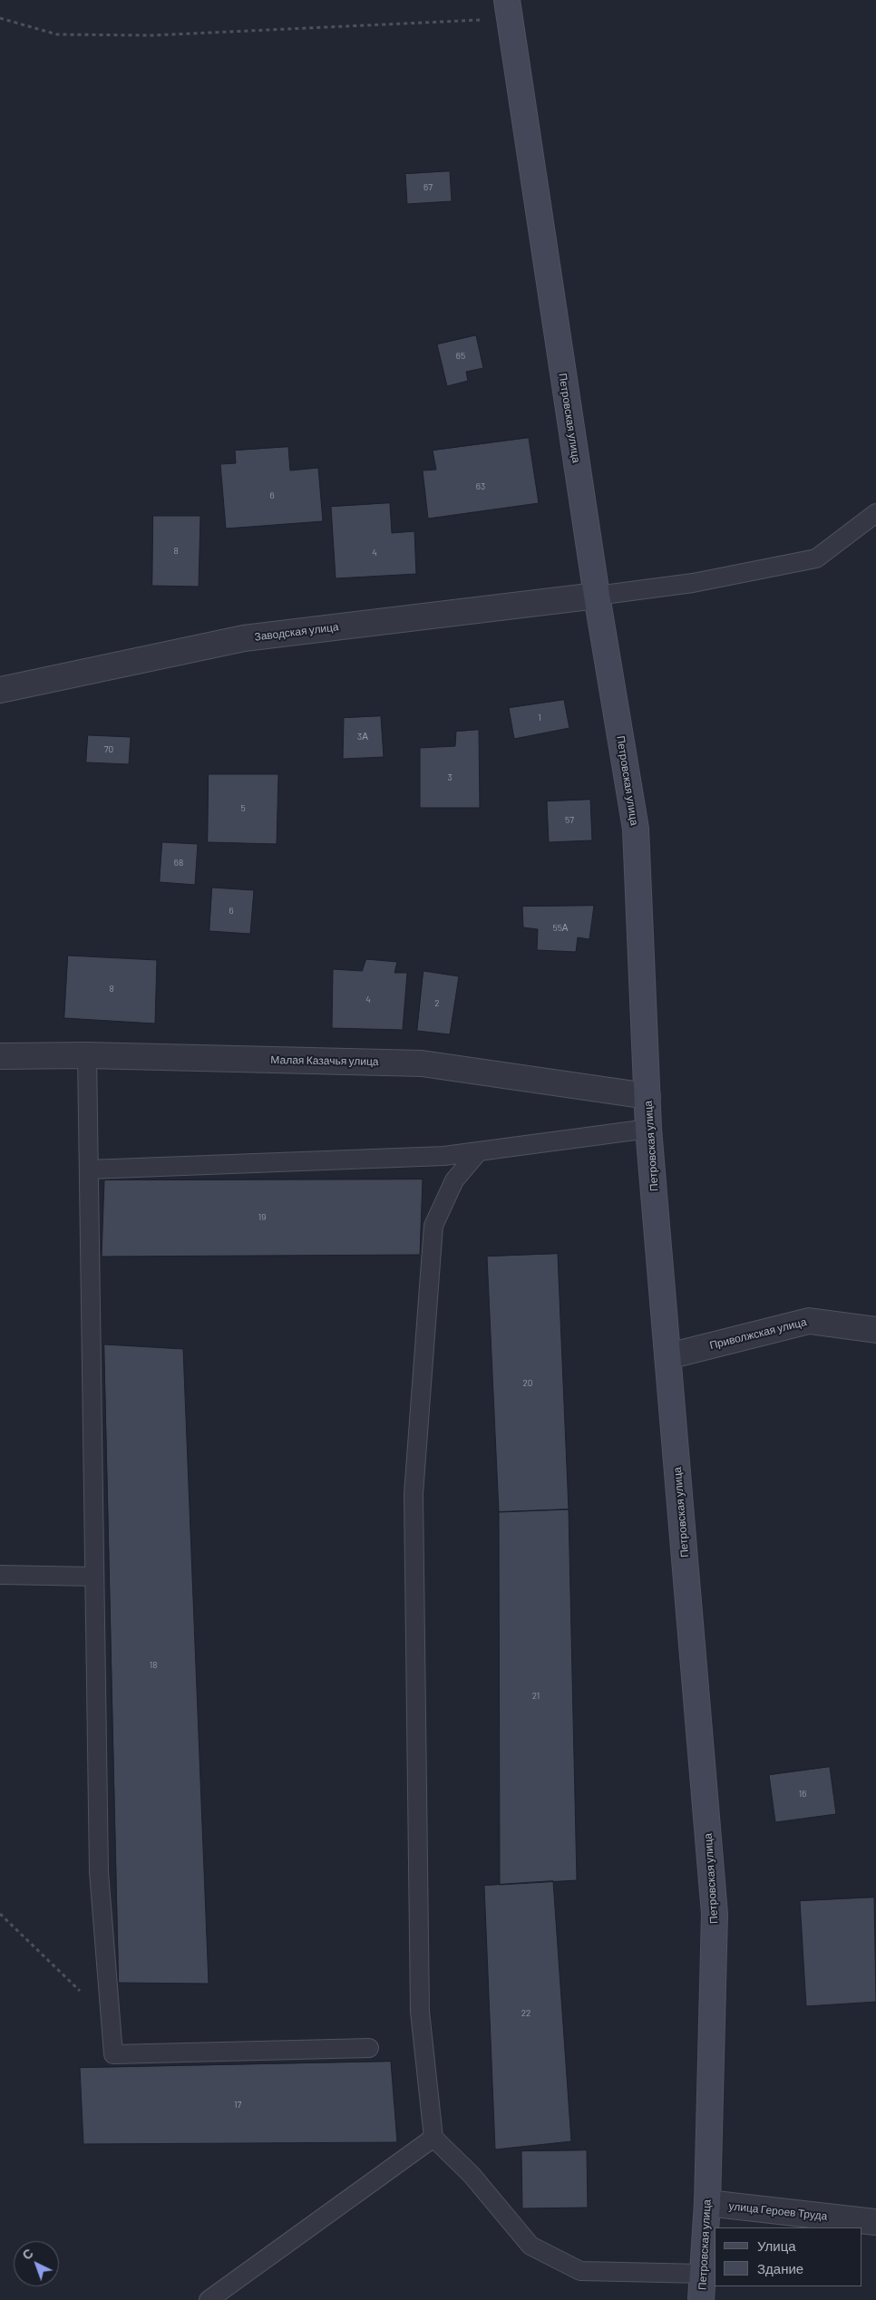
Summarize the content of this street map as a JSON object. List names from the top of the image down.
{
  "streets": {
    "street": [
      "Петровская улица",
      "Заводская улица",
      "Малая Казачья улица",
      "Приволжская улица",
      "улица Героев Труда"
    ]
  },
  "crossings": [
    ["Петровская улица", "Заводская улица"],
    ["Петровская улица", "Малая Казачья улица"],
    ["Петровская улица", "Приволжская улица"],
    ["Петровская улица", "улица Героев Труда"]
  ],
  "house_numbers": [
    "67",
    "65",
    "63",
    "6",
    "8",
    "4",
    "1",
    "3А",
    "70",
    "3",
    "5",
    "57",
    "68",
    "6",
    "55А",
    "8",
    "4",
    "2",
    "19",
    "20",
    "18",
    "21",
    "16",
    "22",
    "17"
  ],
  "legend": ["Улица", "Здание"],
  "north": "top left"
}
